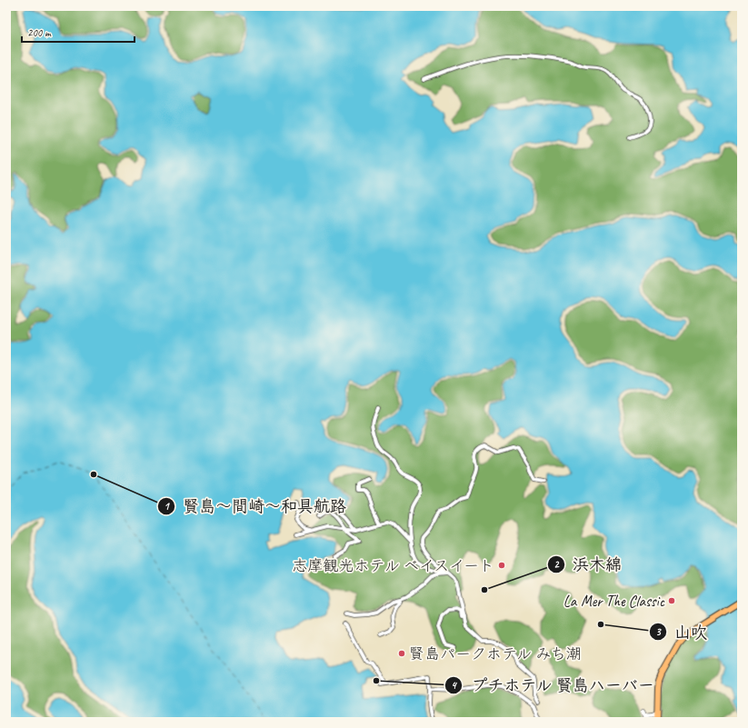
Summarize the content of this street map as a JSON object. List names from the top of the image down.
{
  "places": [
    "賢島～間崎～和具航路",
    "志摩観光ホテル ベイスイート",
    "浜木綿",
    "La Mer The Classic",
    "山吹",
    "賢島パークホテル みち潮",
    "プチホテル 賢島ハーバー"
  ],
  "scale_bar": "200 m"
}
